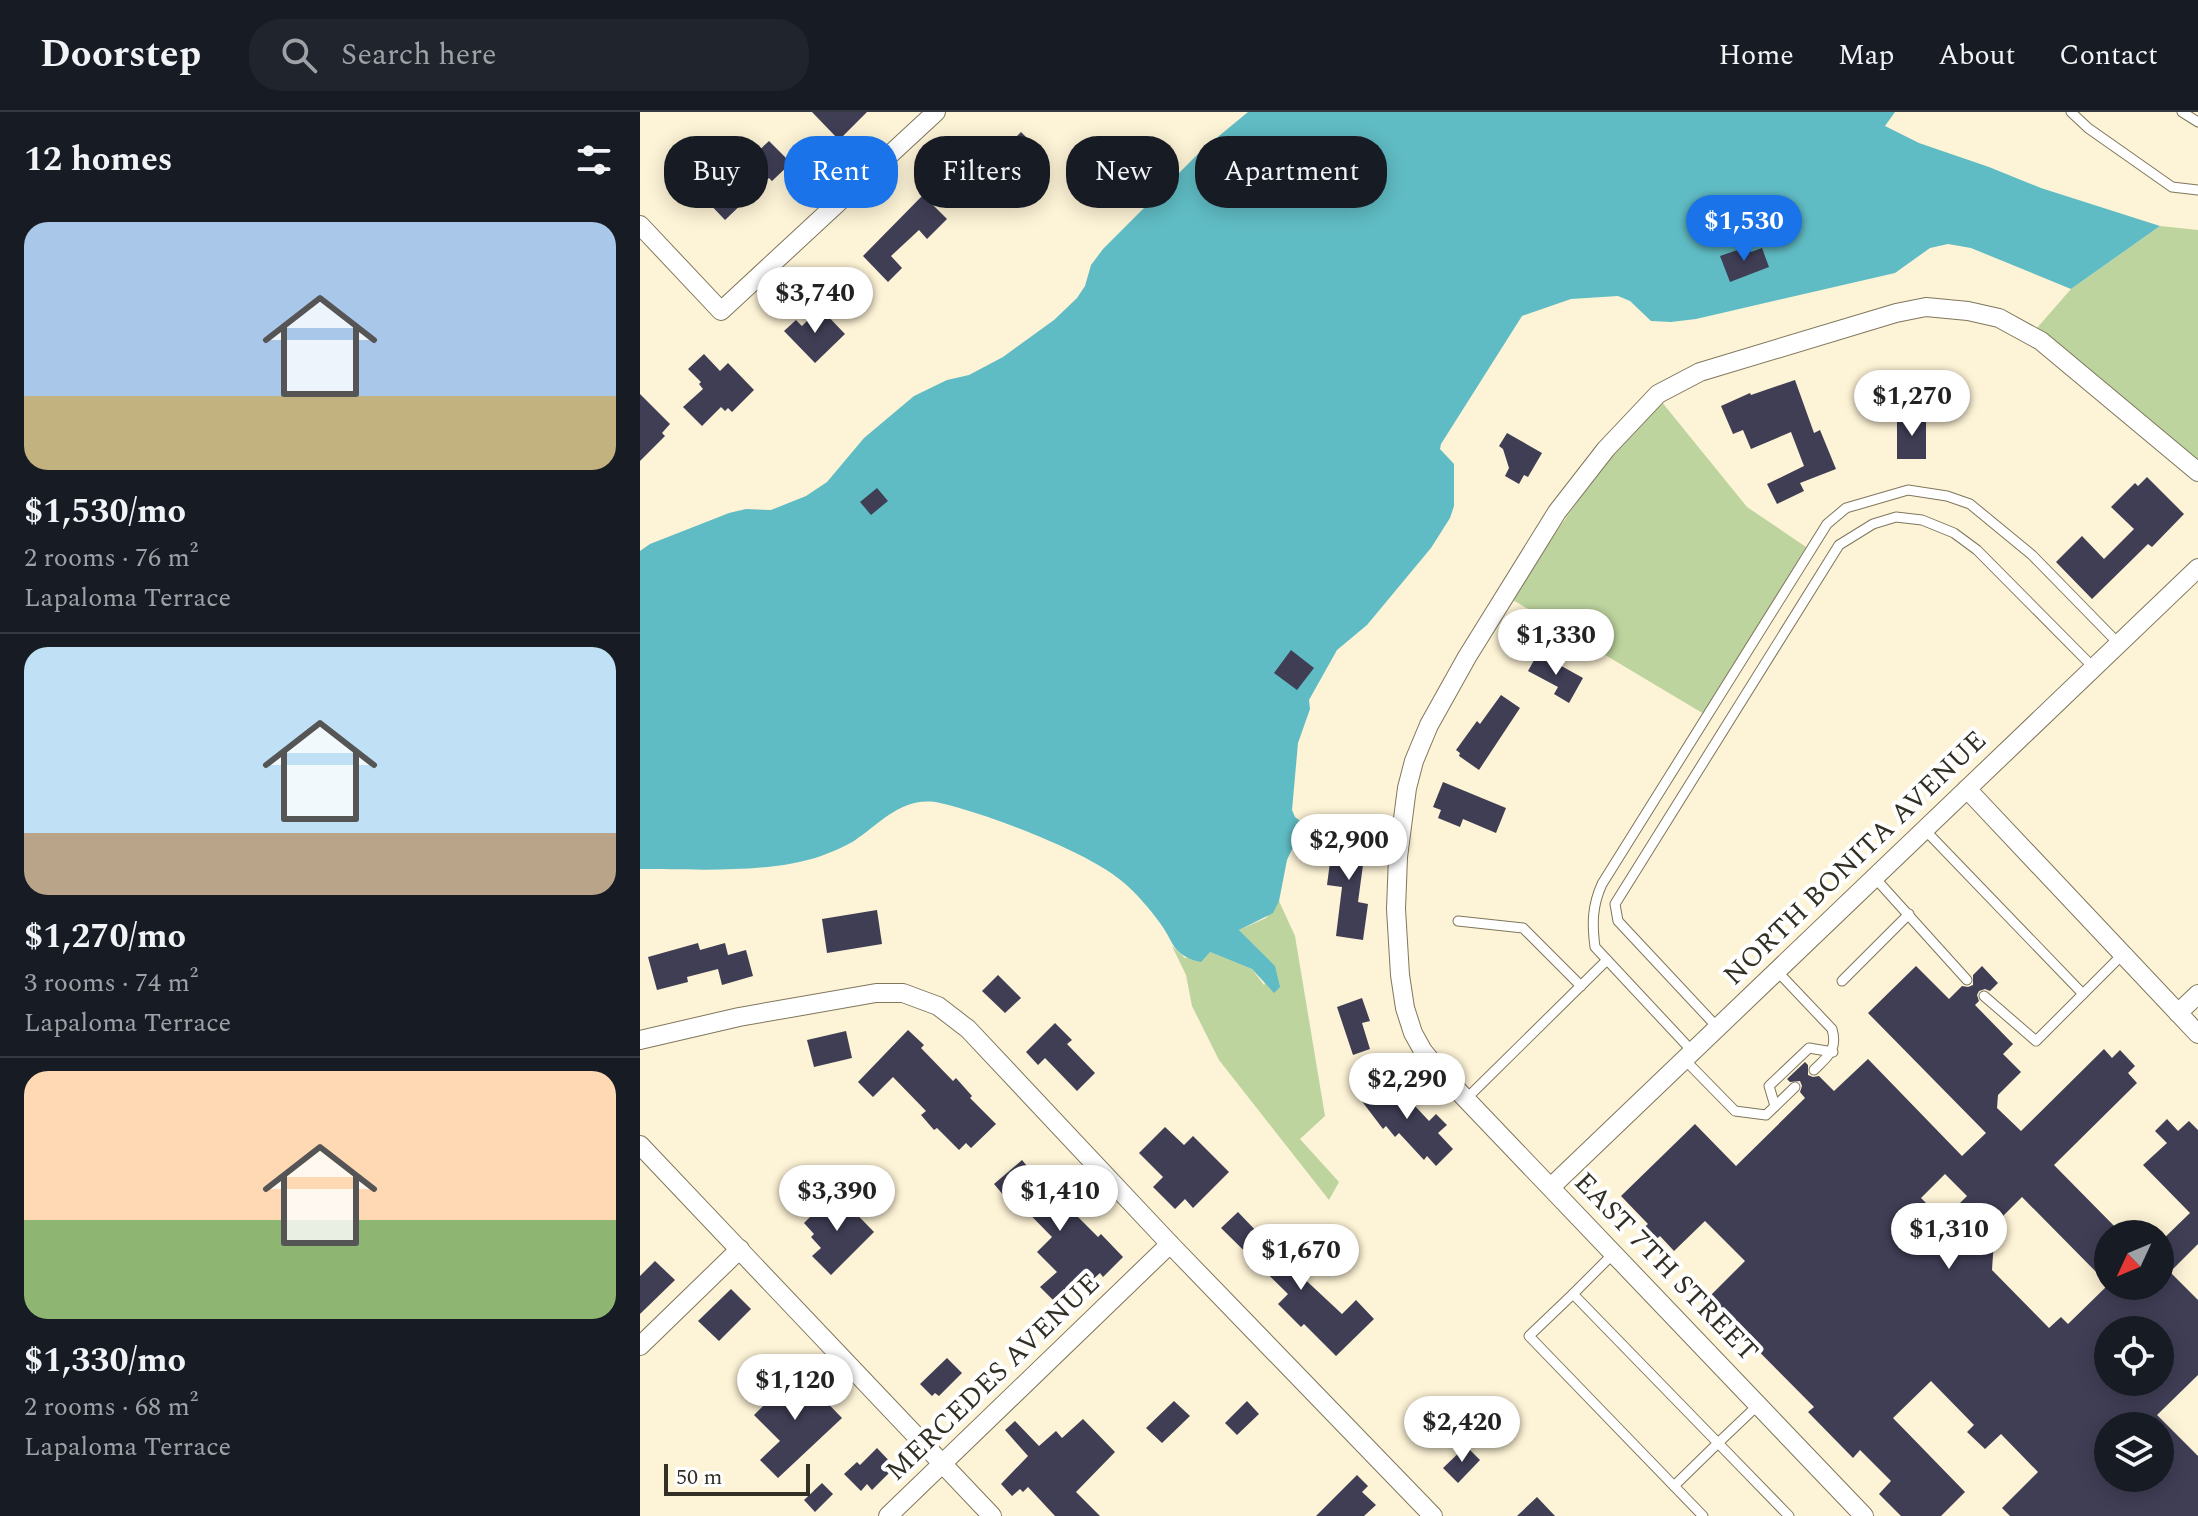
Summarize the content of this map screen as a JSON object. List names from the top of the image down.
{
  "streets": {
    "street": ["NORTH BONITA AVENUE", "EAST 7TH STREET", "MERCEDES AVENUE"]
  },
  "crossings": [
    ["NORTH BONITA AVENUE", "EAST 7TH STREET"]
  ],
  "scale_bar": "50 m",
  "north": "bottom left",
  "page": {
    "header": "Doorstep",
    "search": "Search here",
    "nav": [
      "Home",
      "Map",
      "About",
      "Contact"
    ],
    "heading": "12 homes",
    "chip": [
      "Buy",
      "Rent",
      "Filters",
      "New",
      "Apartment"
    ],
    "price": [
      "$1,530",
      "$3,740",
      "$1,270",
      "$1,330",
      "$2,900",
      "$2,290",
      "$3,390",
      "$1,410",
      "$1,310",
      "$1,670",
      "$1,120",
      "$2,420"
    ],
    "list": [
      {
        "name": "$1,530/mo",
        "note": "2 rooms · 76 m² · Lapaloma Terrace"
      },
      {
        "name": "$1,270/mo",
        "note": "3 rooms · 74 m² · Lapaloma Terrace"
      },
      {
        "name": "$1,330/mo",
        "note": "2 rooms · 68 m² · Lapaloma Terrace"
      }
    ],
    "scale": "50 m"
  }
}
